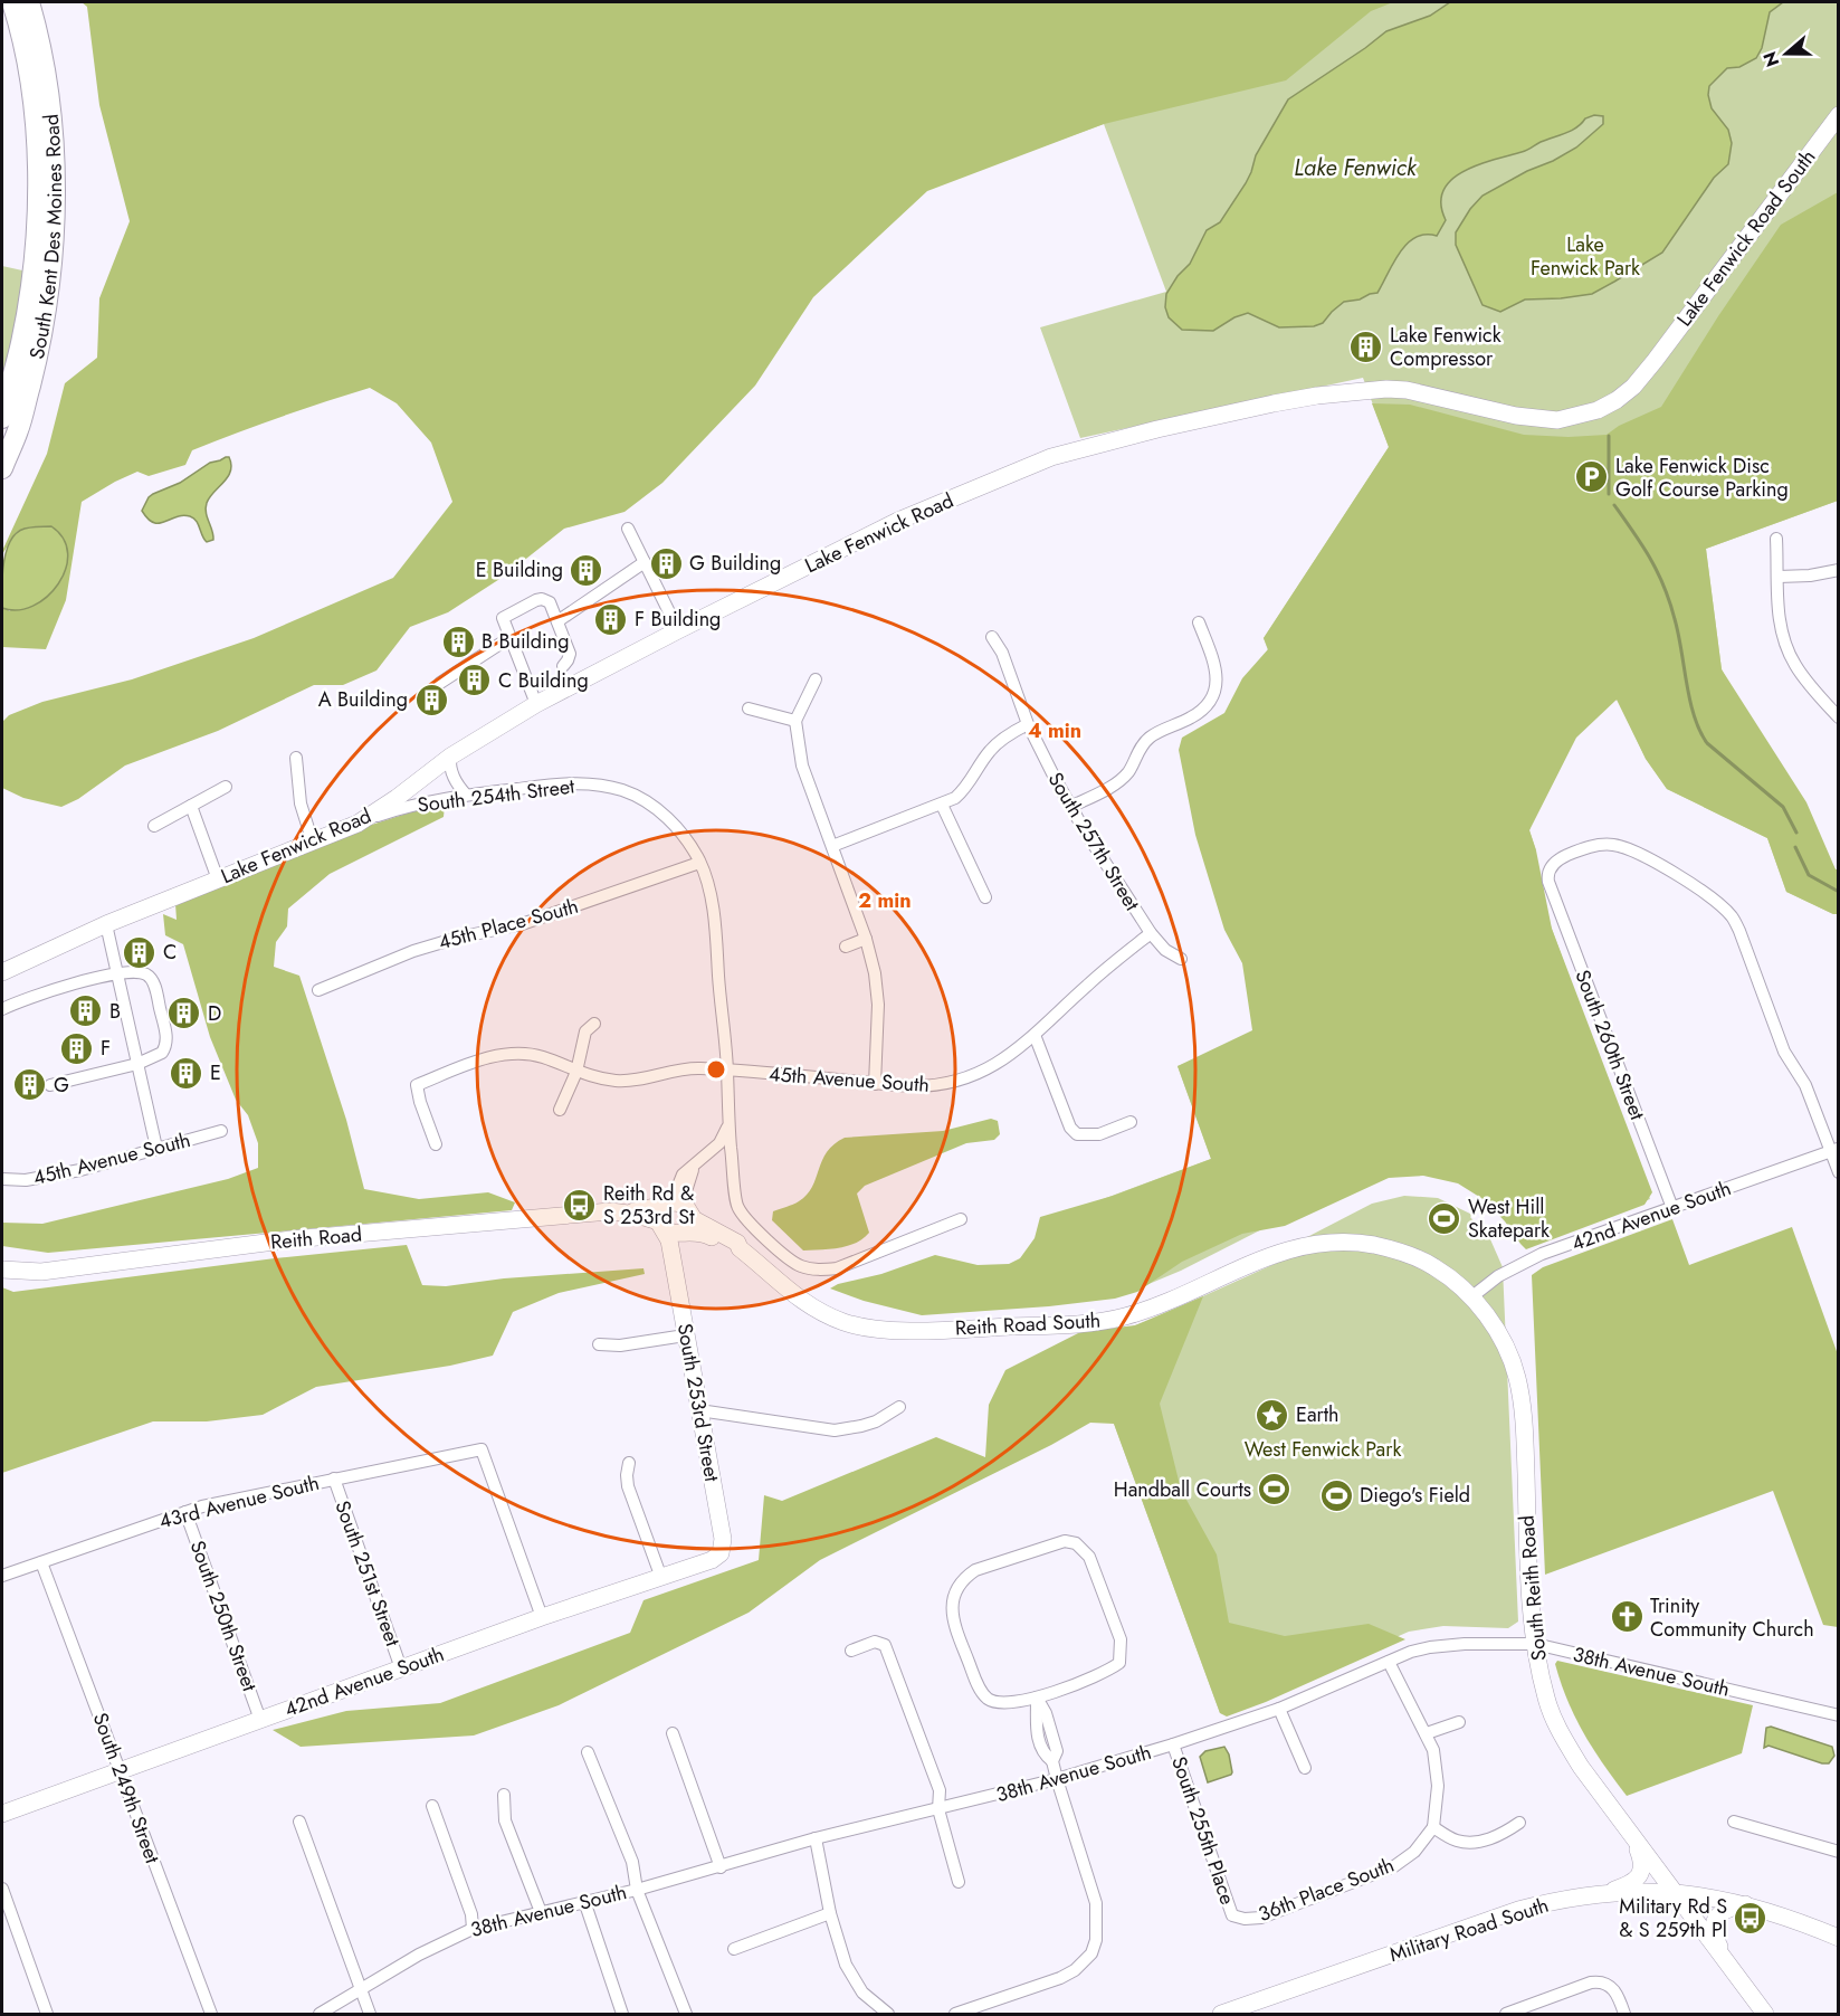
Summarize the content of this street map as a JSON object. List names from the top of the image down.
{
  "streets": {
    "highway": ["South Kent Des Moines Road"],
    "main road": [
      "Lake Fenwick Road South",
      "Lake Fenwick Road",
      "42nd Avenue South",
      "Reith Road",
      "Reith Road South",
      "South 253rd Street",
      "South Reith Road",
      "Military Road South"
    ],
    "street": [
      "South 254th Street",
      "South 257th Street",
      "45th Place South",
      "South 260th Street",
      "45th Avenue South",
      "43rd Avenue South",
      "South 251st Street",
      "South 250th Street",
      "38th Avenue South",
      "South 249th Street",
      "South 255th Place",
      "36th Place South"
    ]
  },
  "crossings": [
    ["Lake Fenwick Road South", "Lake Fenwick Road"],
    ["Lake Fenwick Road", "South 254th Street"],
    ["South 254th Street", "45th Place South"],
    ["South 254th Street", "45th Avenue South"],
    ["South 257th Street", "45th Avenue South"],
    ["South 260th Street", "42nd Avenue South"],
    ["42nd Avenue South", "Reith Road South"],
    ["42nd Avenue South", "South 253rd Street"],
    ["42nd Avenue South", "43rd Avenue South"],
    ["42nd Avenue South", "South 251st Street"],
    ["42nd Avenue South", "South Reith Road"],
    ["42nd Avenue South", "South 250th Street"],
    ["42nd Avenue South", "South 249th Street"],
    ["Reith Road", "Reith Road South"],
    ["Reith Road", "South 253rd Street"],
    ["Reith Road South", "South 253rd Street"],
    ["Reith Road South", "South Reith Road"],
    ["43rd Avenue South", "South 251st Street"],
    ["43rd Avenue South", "South 250th Street"],
    ["43rd Avenue South", "South 249th Street"],
    ["South Reith Road", "38th Avenue South"],
    ["South Reith Road", "Military Road South"],
    ["38th Avenue South", "South 255th Place"],
    ["South 255th Place", "36th Place South"]
  ],
  "water": ["Lake Fenwick"],
  "parks": ["Lake Fenwick Park", "West Fenwick Park"],
  "places": {
    "building": [
      "Lake Fenwick Compressor",
      "G Building",
      "E Building",
      "F Building",
      "B Building",
      "C Building",
      "A Building",
      "C",
      "B",
      "D",
      "F",
      "E",
      "G"
    ],
    "parking": ["Lake Fenwick Disc Golf Course Parking"],
    "bus stop": ["Reith Rd & S 253rd St", "Military Rd S & S 259th Pl"],
    "sports": ["West Hill Skatepark", "Handball Courts", "Diego's Field"],
    "place": ["Earth"],
    "church": ["Trinity Community Church"]
  },
  "north": "left",
  "rings": ["4 min", "2 min"]
}
